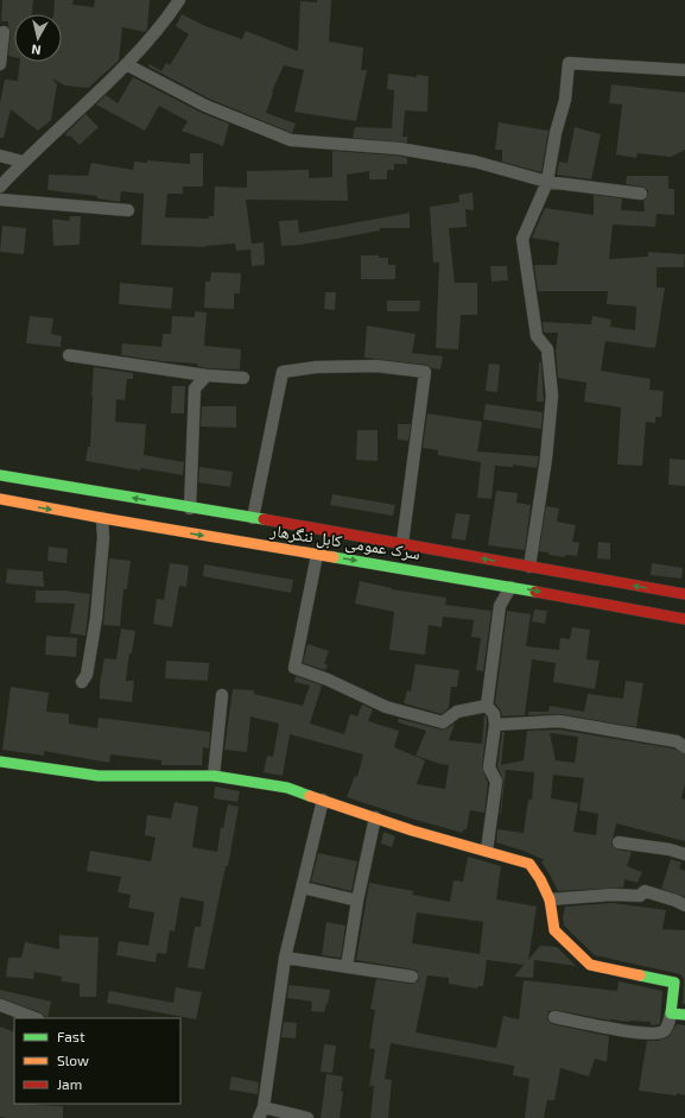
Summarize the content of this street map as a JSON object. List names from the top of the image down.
{
  "streets": {
    "main road": ["سرک عمومی کابل ننگرهار"]
  },
  "legend": ["Fast", "Slow", "Jam"],
  "north": "bottom"
}
